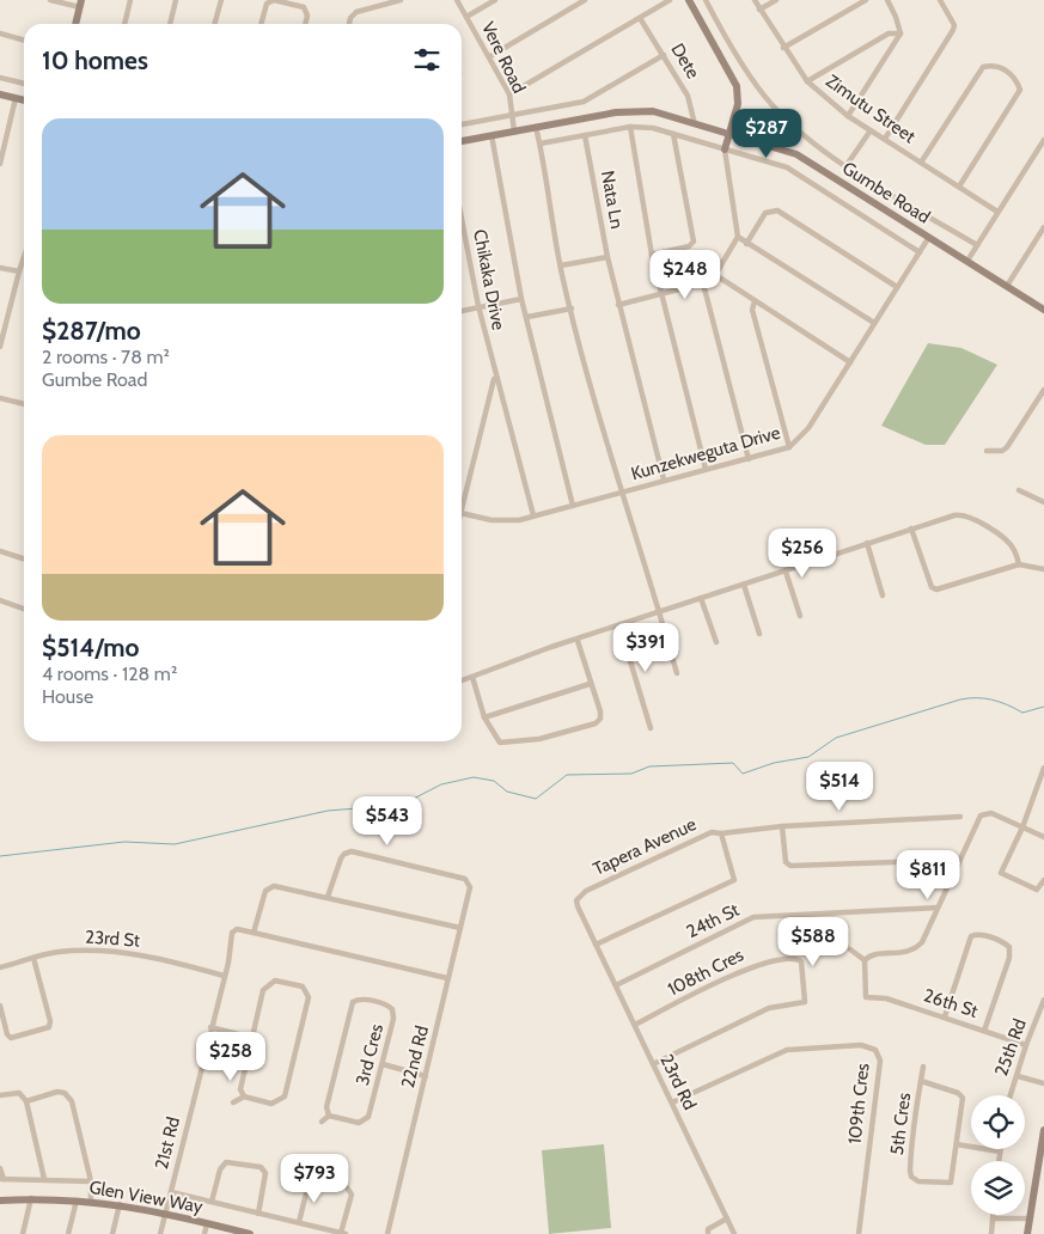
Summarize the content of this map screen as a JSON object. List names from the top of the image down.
{
  "streets": {
    "street": [
      "Vere Road",
      "Dete",
      "Zimutu Street",
      "Gumbe Road",
      "Nata Ln",
      "Chikaka Drive",
      "Kunzekweguta Drive",
      "Tapera Avenue",
      "24th St",
      "23rd St",
      "108th Cres",
      "26th St",
      "25th Rd",
      "3rd Cres",
      "22nd Rd",
      "23rd Rd",
      "109th Cres",
      "5th Cres",
      "21st Rd",
      "Glen View Way"
    ]
  },
  "crossings": [
    ["Vere Road", "Gumbe Road"],
    ["Dete", "Gumbe Road"],
    ["Gumbe Road", "Kunzekweguta Drive"],
    ["Nata Ln", "Kunzekweguta Drive"],
    ["Chikaka Drive", "Kunzekweguta Drive"],
    ["Tapera Avenue", "23rd Rd"],
    ["24th St", "23rd Rd"],
    ["23rd St", "21st Rd"],
    ["108th Cres", "23rd Rd"],
    ["26th St", "25th Rd"],
    ["23rd Rd", "109th Cres"],
    ["21st Rd", "Glen View Way"]
  ],
  "page": {
    "heading": "10 homes",
    "list": [
      {
        "name": "$287/mo",
        "note": "2 rooms · 78 m² · Gumbe Road"
      },
      {
        "name": "$514/mo",
        "note": "4 rooms · 128 m² · House"
      }
    ],
    "price": [
      "$287",
      "$248",
      "$256",
      "$391",
      "$514",
      "$543",
      "$811",
      "$588",
      "$258",
      "$793"
    ]
  }
}
